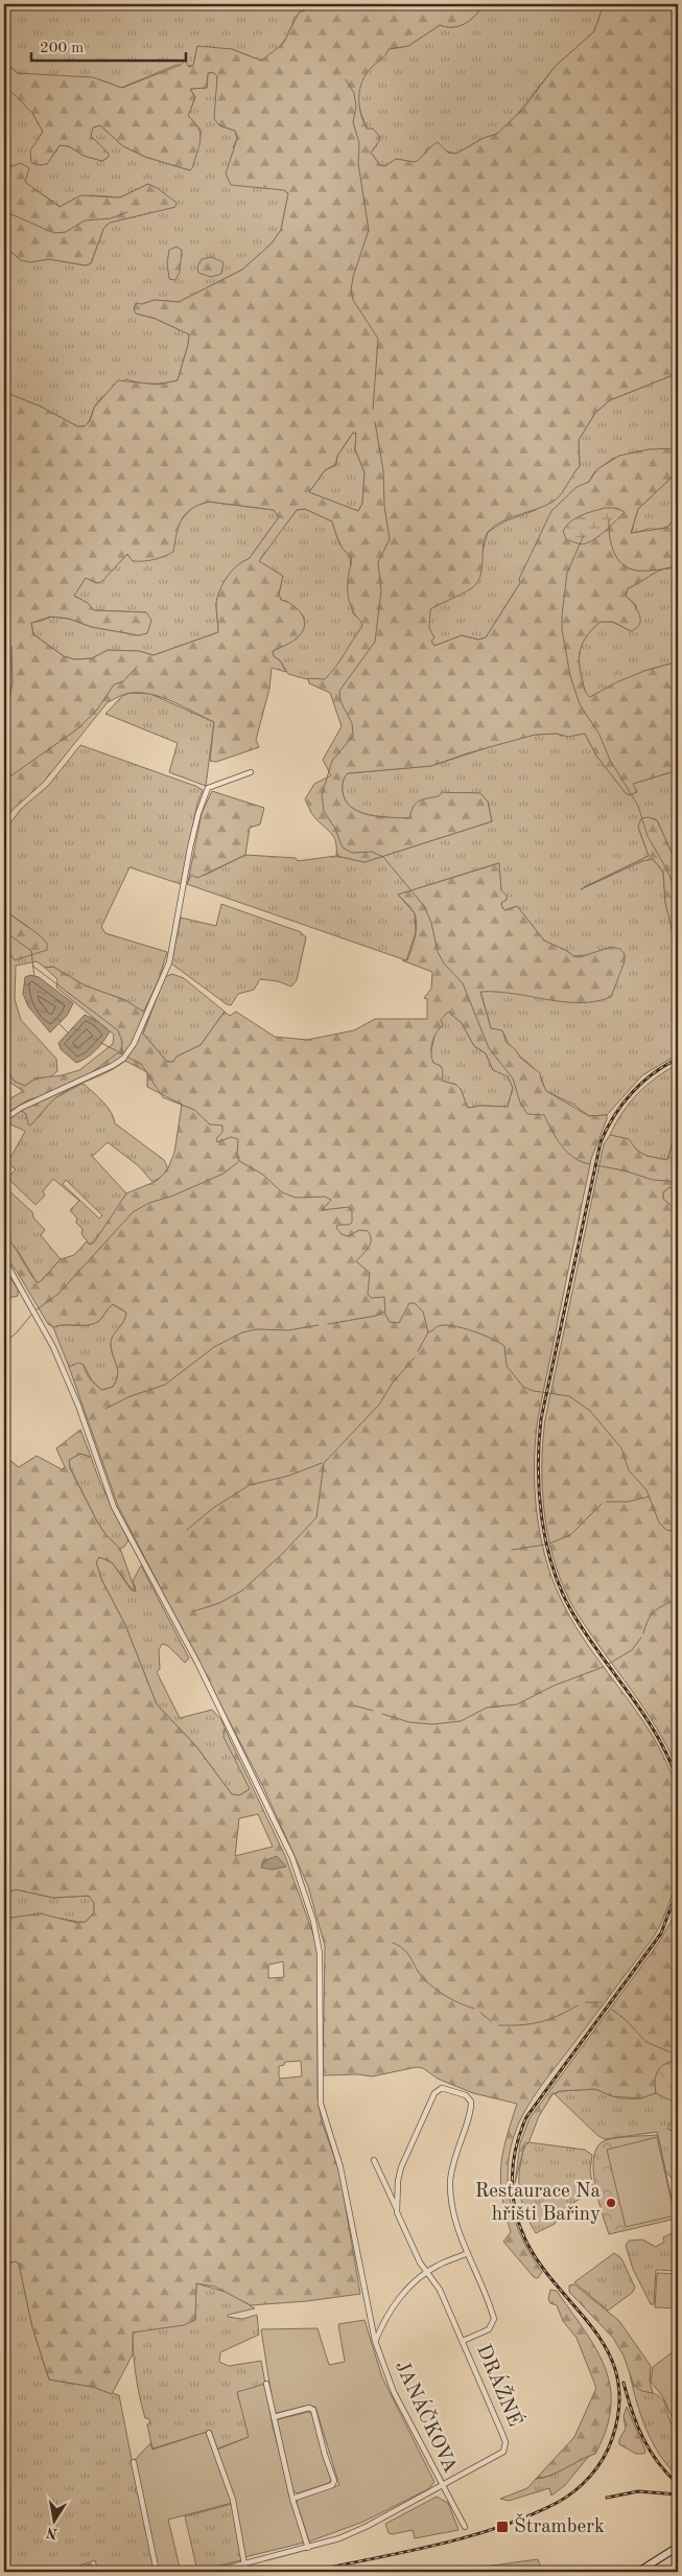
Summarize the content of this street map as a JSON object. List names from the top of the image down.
{
  "streets": {
    "street": ["DRÁŽNÉ", "JANÁČKOVA"]
  },
  "crossings": [
    ["DRÁŽNÉ", "JANÁČKOVA"]
  ],
  "places": {
    "other": ["Restaurace Na hřišti Bařiny"],
    "transit": ["Štramberk"]
  },
  "scale_bar": "200 m",
  "north": "bottom"
}
